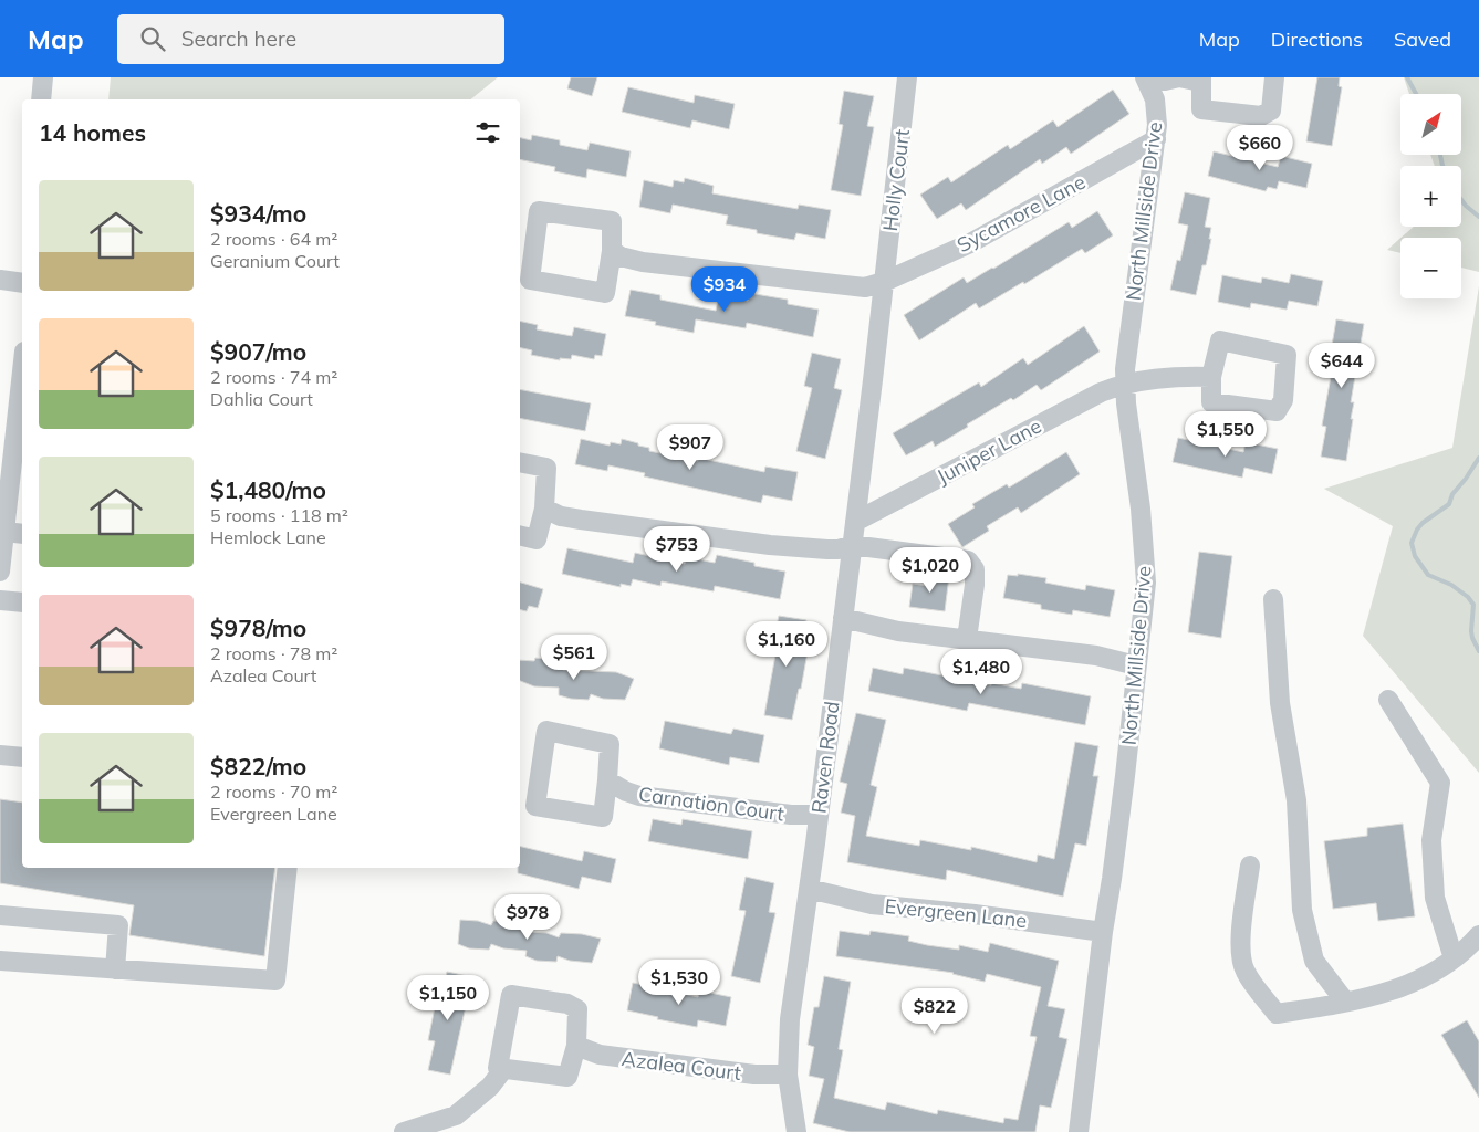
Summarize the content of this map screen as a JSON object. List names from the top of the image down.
{
  "streets": {
    "street": [
      "Holly Court",
      "North Millside Drive",
      "Sycamore Lane",
      "Juniper Lane",
      "Raven Road",
      "Carnation Court",
      "Evergreen Lane",
      "Azalea Court"
    ]
  },
  "crossings": [
    ["Holly Court", "Sycamore Lane"],
    ["Holly Court", "Raven Road"],
    ["North Millside Drive", "Sycamore Lane"],
    ["North Millside Drive", "Juniper Lane"],
    ["North Millside Drive", "Evergreen Lane"],
    ["Sycamore Lane", "Raven Road"],
    ["Juniper Lane", "Raven Road"],
    ["Raven Road", "Carnation Court"],
    ["Raven Road", "Evergreen Lane"],
    ["Raven Road", "Azalea Court"]
  ],
  "north": "top right",
  "page": {
    "header": "Map",
    "search": "Search here",
    "nav": ["Map", "Directions", "Saved"],
    "map_buttons": ["+", "−"],
    "heading": "14 homes",
    "price": [
      "$660",
      "$934",
      "$644",
      "$1,550",
      "$907",
      "$753",
      "$1,020",
      "$1,160",
      "$561",
      "$1,480",
      "$978",
      "$1,530",
      "$1,150",
      "$822"
    ],
    "list": [
      {
        "name": "$934/mo",
        "note": "2 rooms · 64 m² · Geranium Court"
      },
      {
        "name": "$907/mo",
        "note": "2 rooms · 74 m² · Dahlia Court"
      },
      {
        "name": "$1,480/mo",
        "note": "5 rooms · 118 m² · Hemlock Lane"
      },
      {
        "name": "$978/mo",
        "note": "2 rooms · 78 m² · Azalea Court"
      },
      {
        "name": "$822/mo",
        "note": "2 rooms · 70 m² · Evergreen Lane"
      }
    ]
  }
}
